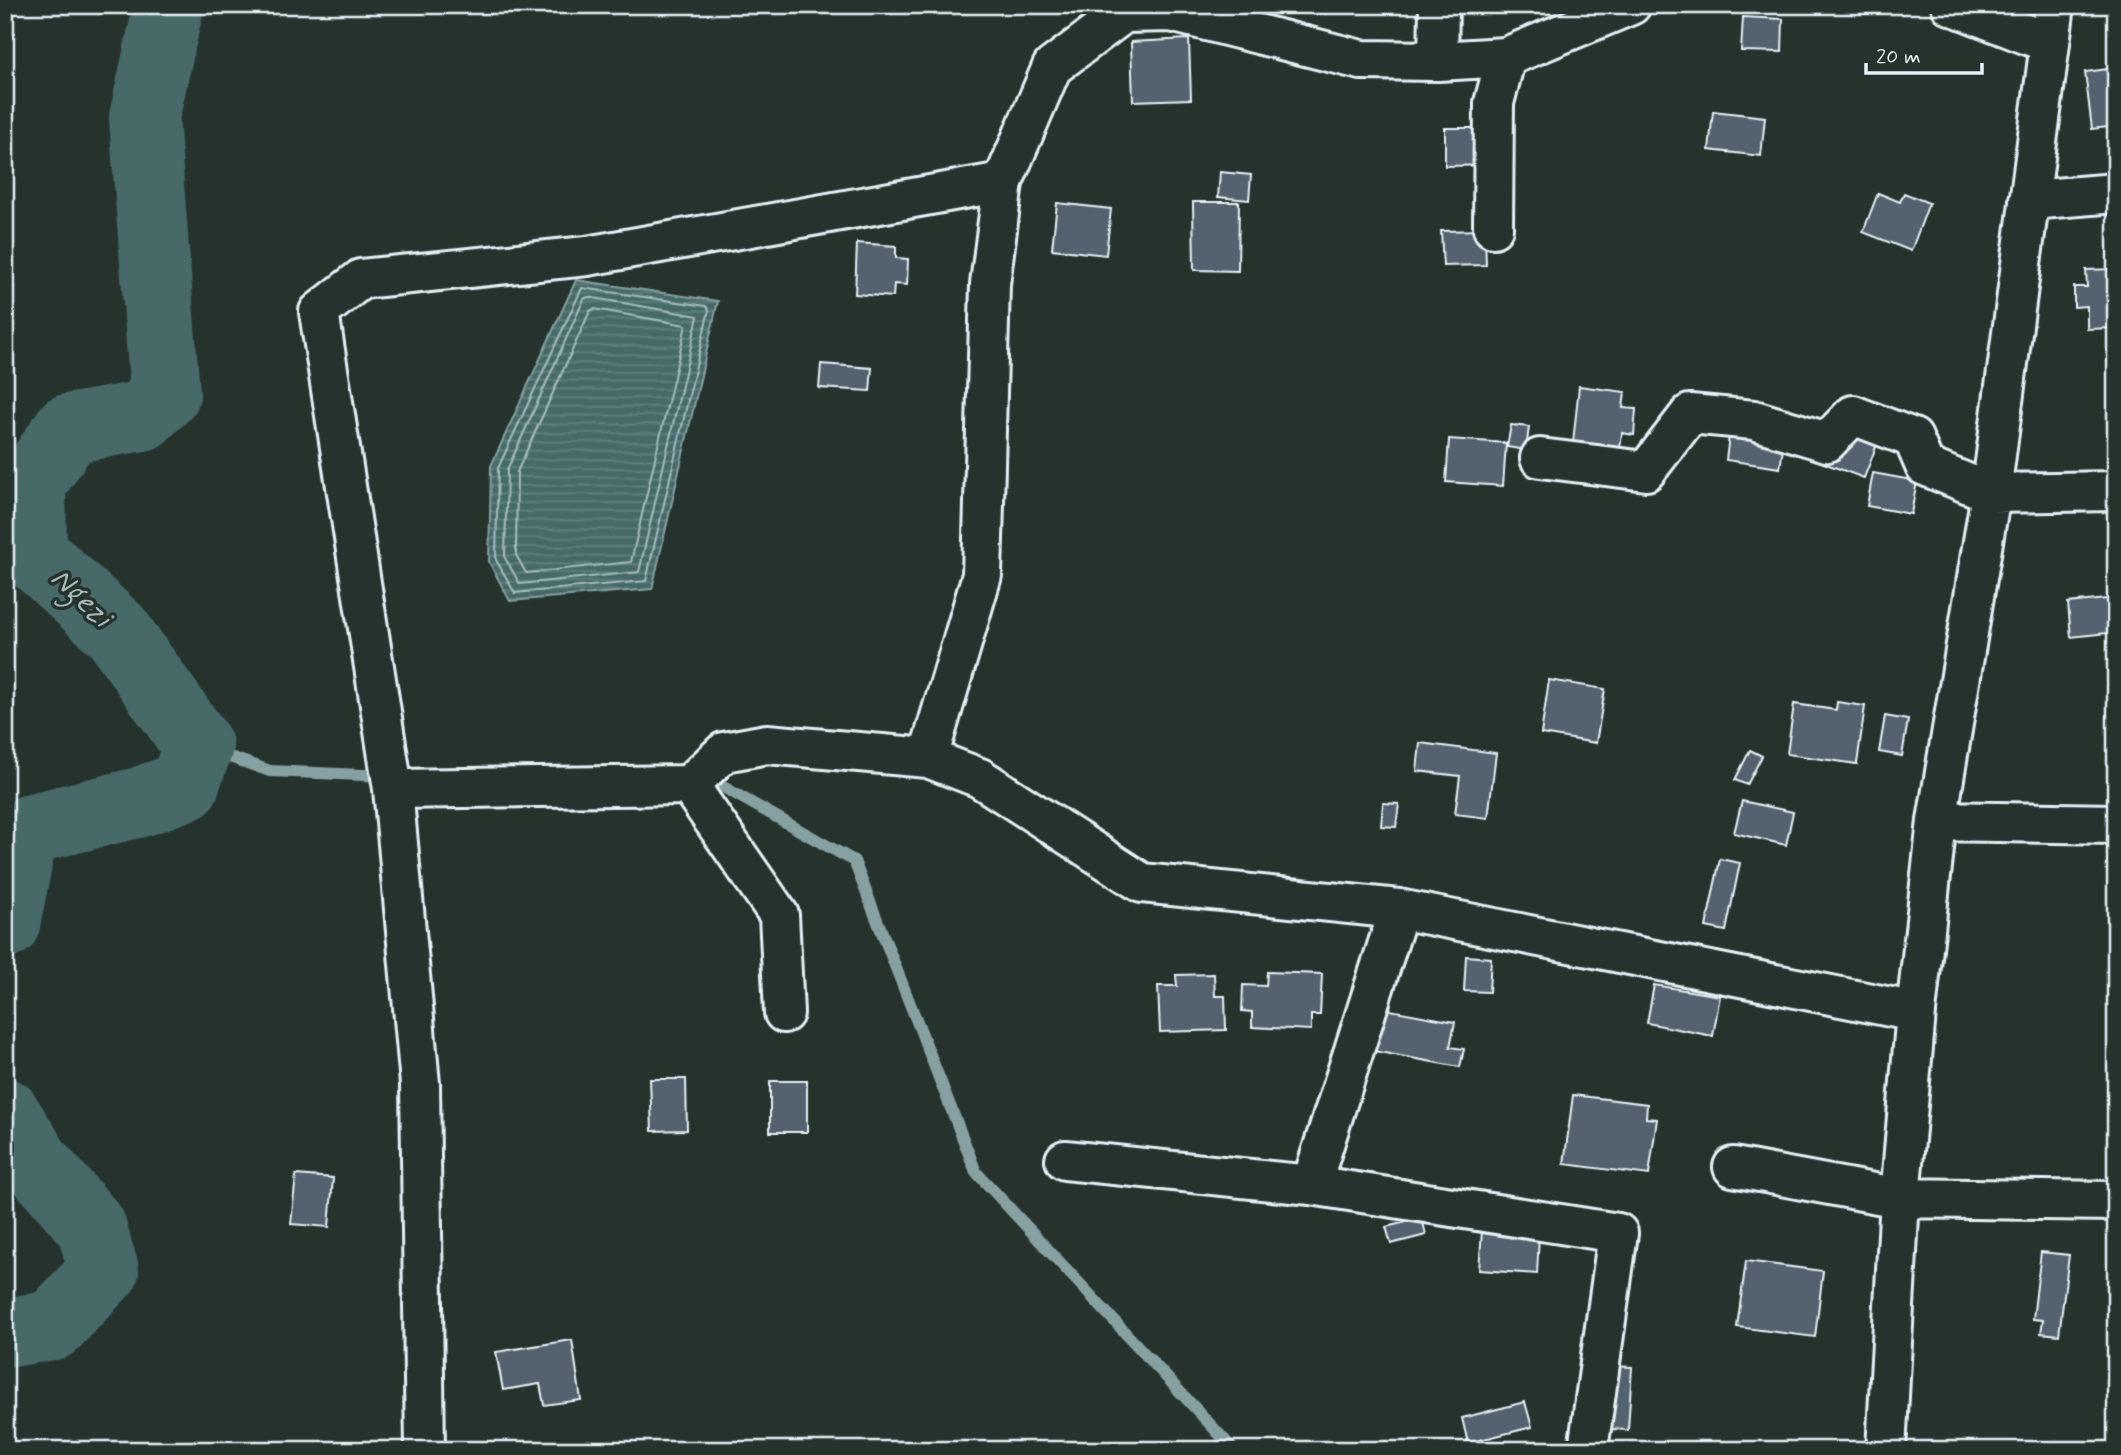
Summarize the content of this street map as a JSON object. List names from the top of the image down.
{
  "water": ["Ngezi"],
  "scale_bar": "20 m"
}
